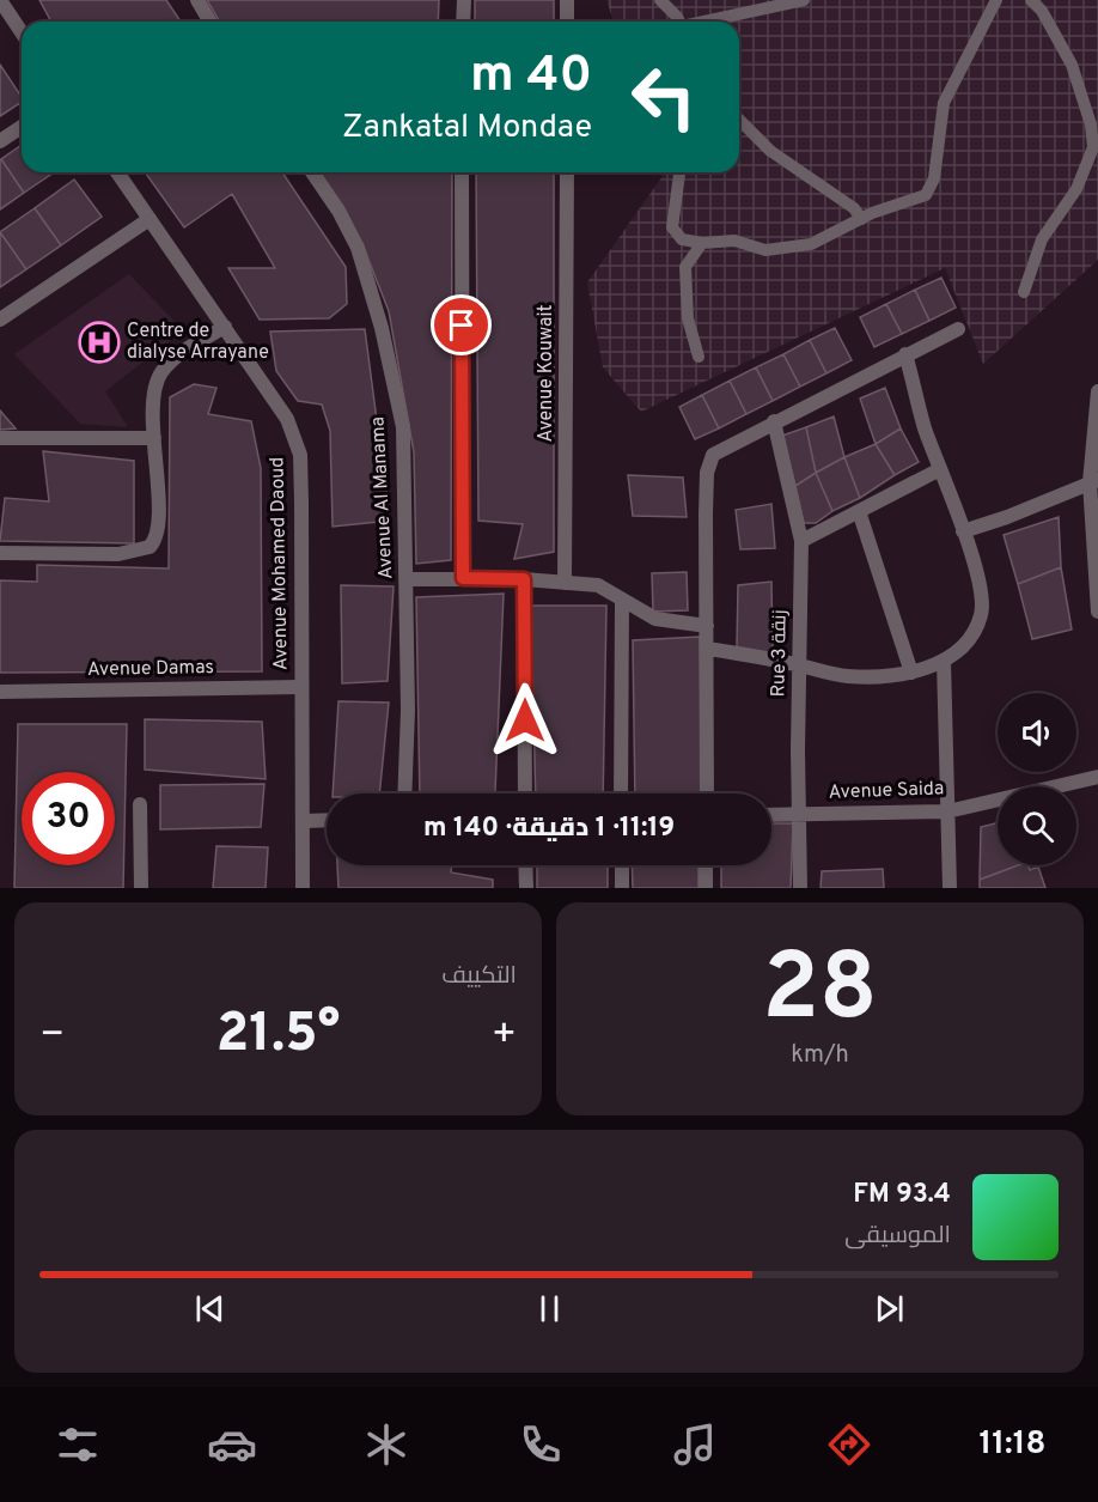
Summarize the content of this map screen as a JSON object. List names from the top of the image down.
{
  "streets": {
    "street": [
      "Avenue Kouwait",
      "Avenue Al Manama",
      "Avenue Mohamed Daoud",
      "Rue 3 زنقة",
      "Avenue Damas",
      "Avenue Saida"
    ]
  },
  "crossings": [
    ["Avenue Mohamed Daoud", "Avenue Damas"],
    ["Rue 3 زنقة", "Avenue Saida"]
  ],
  "places": {
    "hospital": ["Centre de dialyse Arrayane"]
  },
  "page": {
    "turn": ["40 m", "Zankatal Mondae"],
    "limit": "30",
    "trip": "11:19 · 1 دقيقة · 140 m",
    "tile": [
      ["28", "km/h"],
      "التكييف"
    ],
    "heat": ["−", "21.5°", "+"],
    "song": ["93.4 FM", "الموسيقى"],
    "tabs": "11:18"
  }
}
